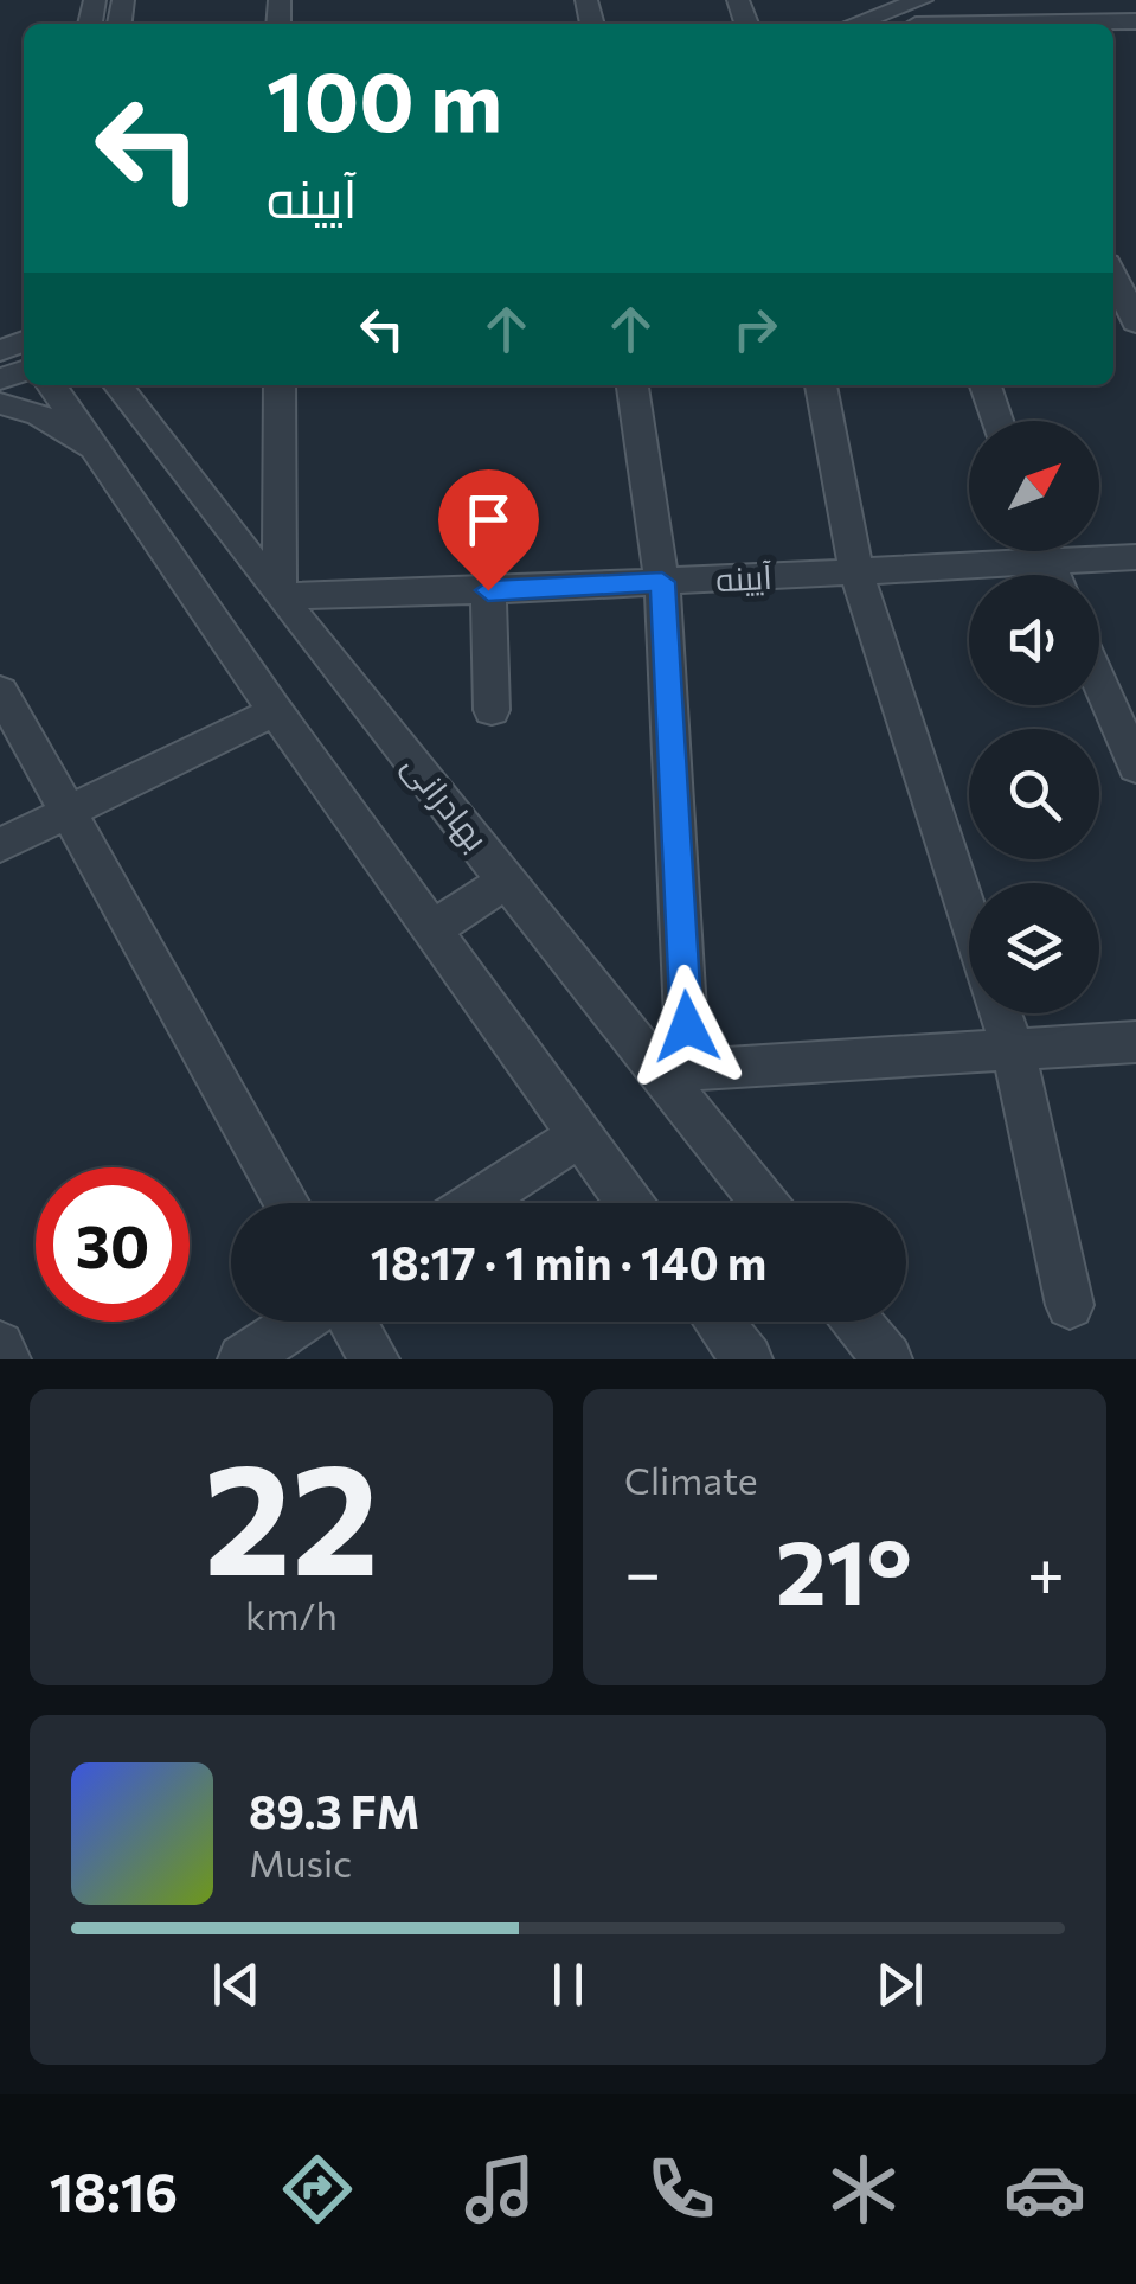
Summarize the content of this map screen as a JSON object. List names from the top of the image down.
{
  "streets": {
    "street": ["آیینه", "بهادرانی"]
  },
  "crossings": [
    ["آیینه", "بهادرانی"]
  ],
  "north": "top right",
  "page": {
    "turn": ["100 m", "آیینه"],
    "limit": "30",
    "trip": "18:17 · 1 min · 140 m",
    "tile": [
      ["22", "km/h"],
      "Climate"
    ],
    "heat": ["−", "21°", "+"],
    "song": ["89.3 FM", "Music"],
    "tabs": "18:16"
  }
}
